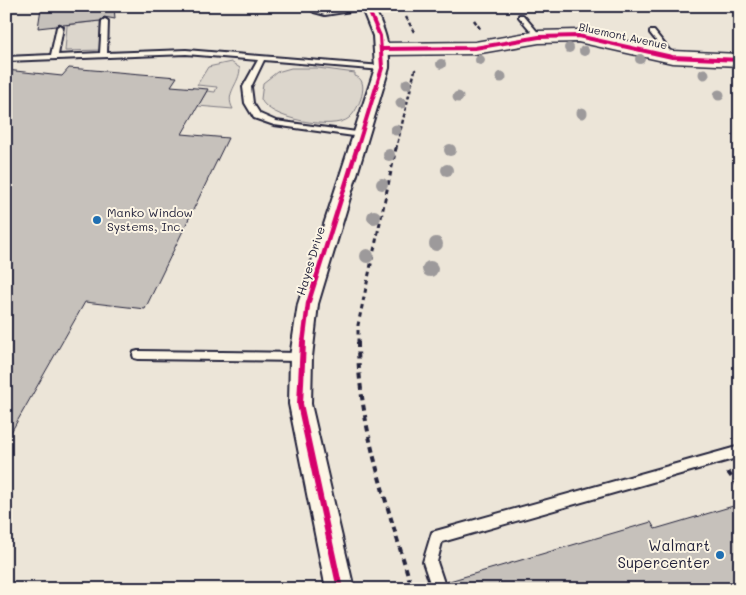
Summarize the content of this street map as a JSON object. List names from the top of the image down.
{
  "streets": {
    "street": ["Bluemont Avenue", "Hayes Drive"]
  },
  "crossings": [
    ["Bluemont Avenue", "Hayes Drive"]
  ],
  "places": ["Manko Window Systems, Inc.", "Walmart Supercenter"]
}
